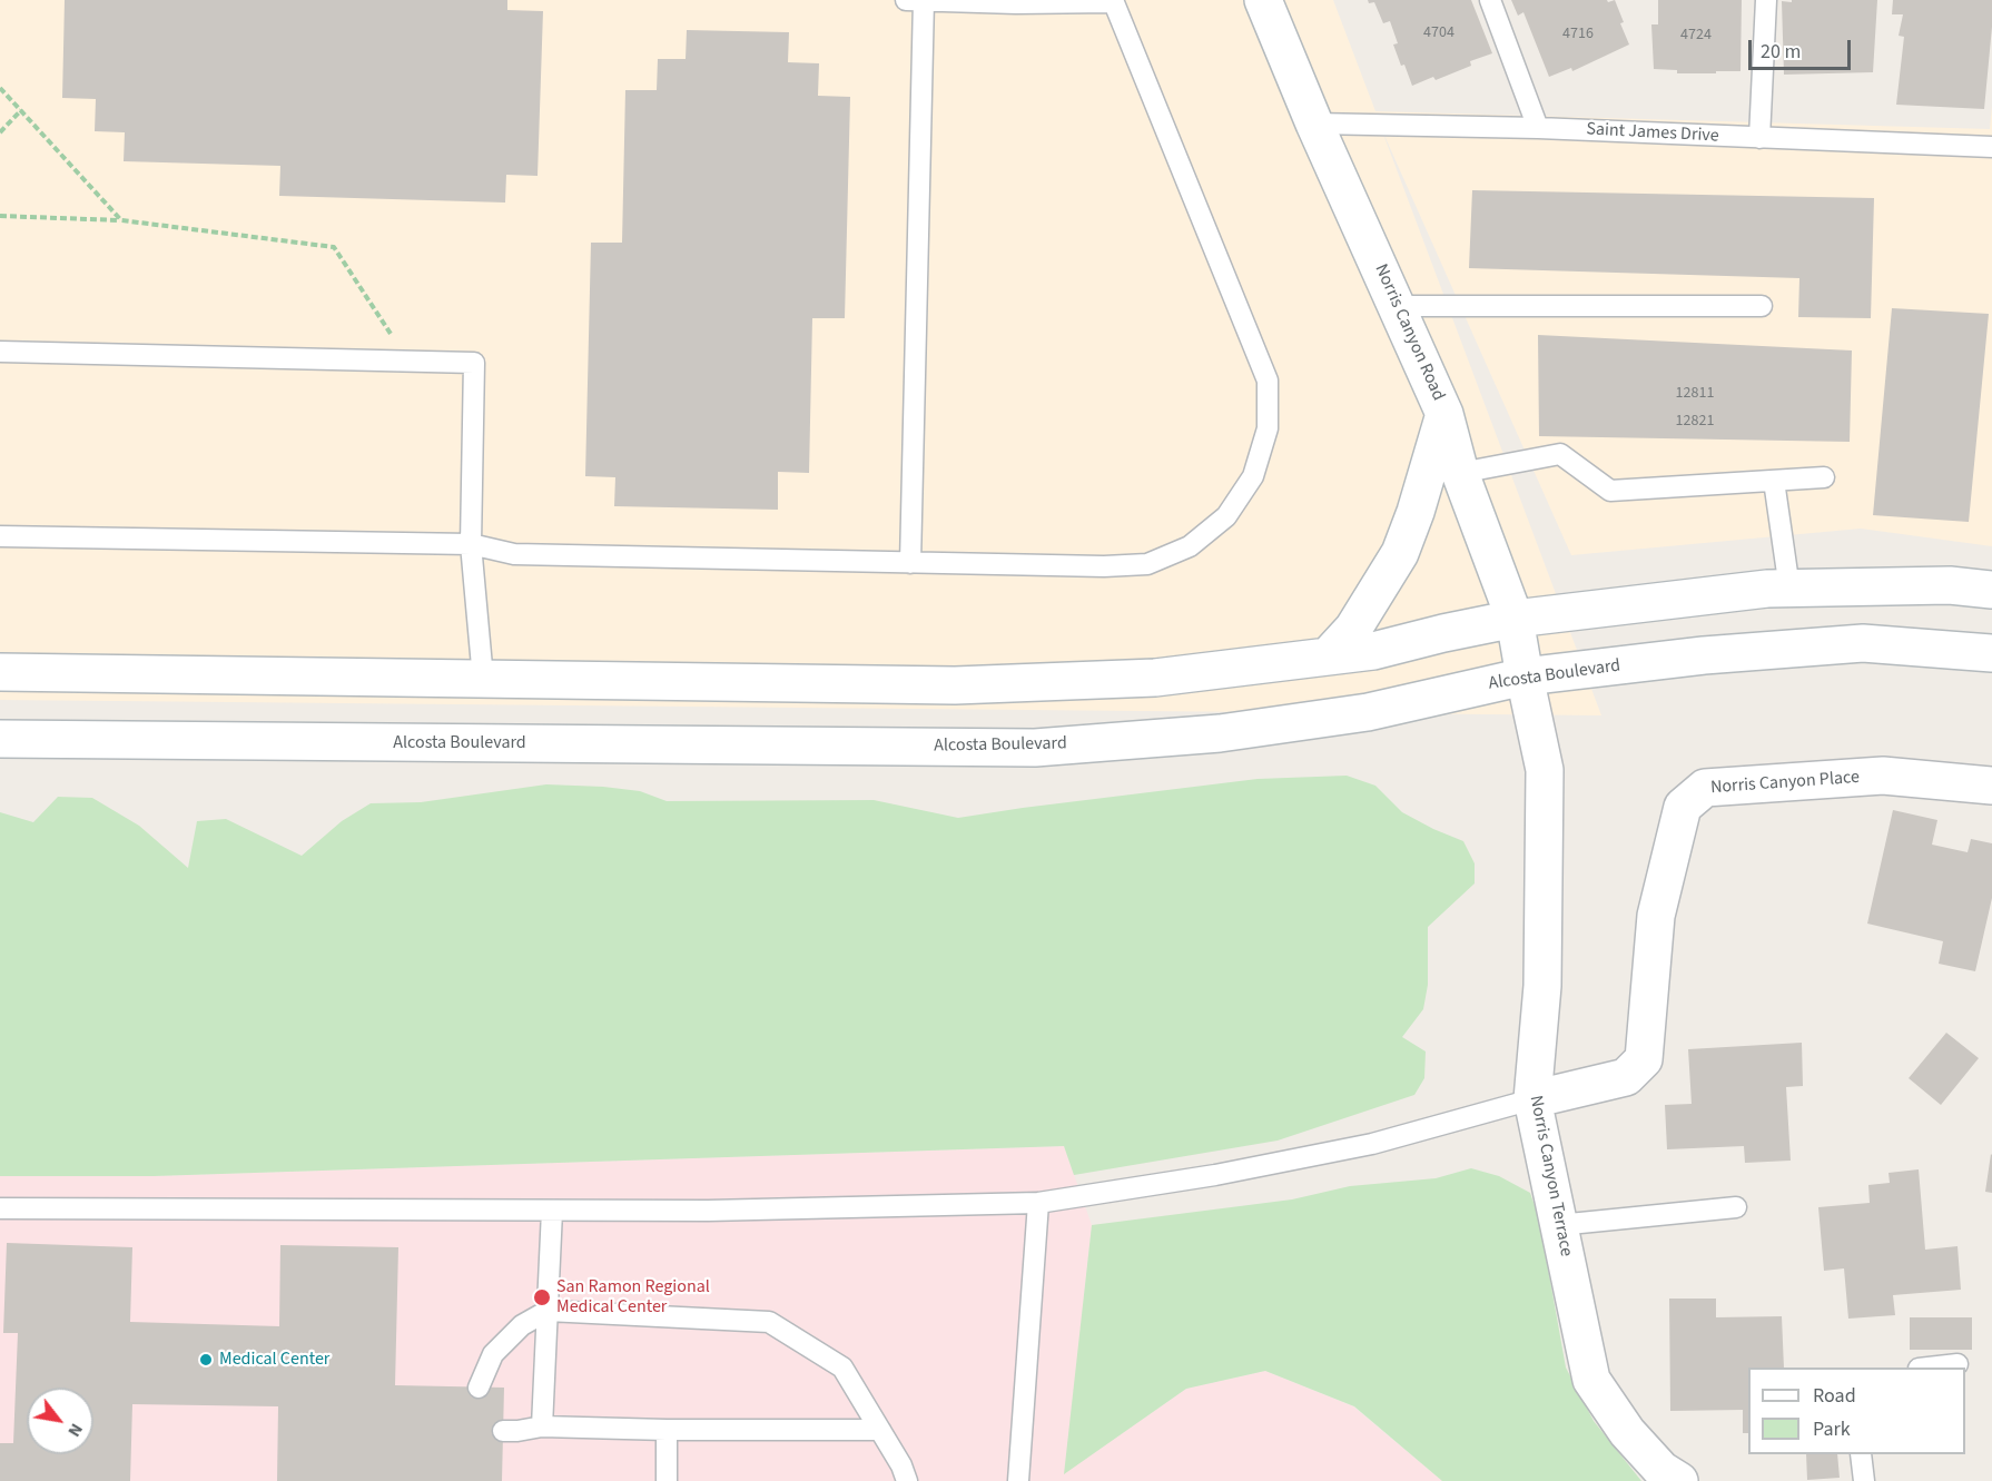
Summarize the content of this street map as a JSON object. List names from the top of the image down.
{
  "streets": {
    "main road": [
      "Norris Canyon Road",
      "Alcosta Boulevard",
      "Norris Canyon Place",
      "Norris Canyon Terrace"
    ],
    "lane": ["Saint James Drive"]
  },
  "crossings": [
    ["Saint James Drive", "Norris Canyon Road"],
    ["Norris Canyon Road", "Alcosta Boulevard"],
    ["Norris Canyon Road", "Norris Canyon Terrace"],
    ["Alcosta Boulevard", "Norris Canyon Terrace"],
    ["Norris Canyon Place", "Norris Canyon Terrace"]
  ],
  "places": ["San Ramon Regional Medical Center", "Medical Center"],
  "house_numbers": [
    "4704",
    "4716",
    "4724",
    "12811",
    "12821"
  ],
  "legend": ["Road", "Park"],
  "scale_bar": "20 m",
  "north": "bottom right"
}
